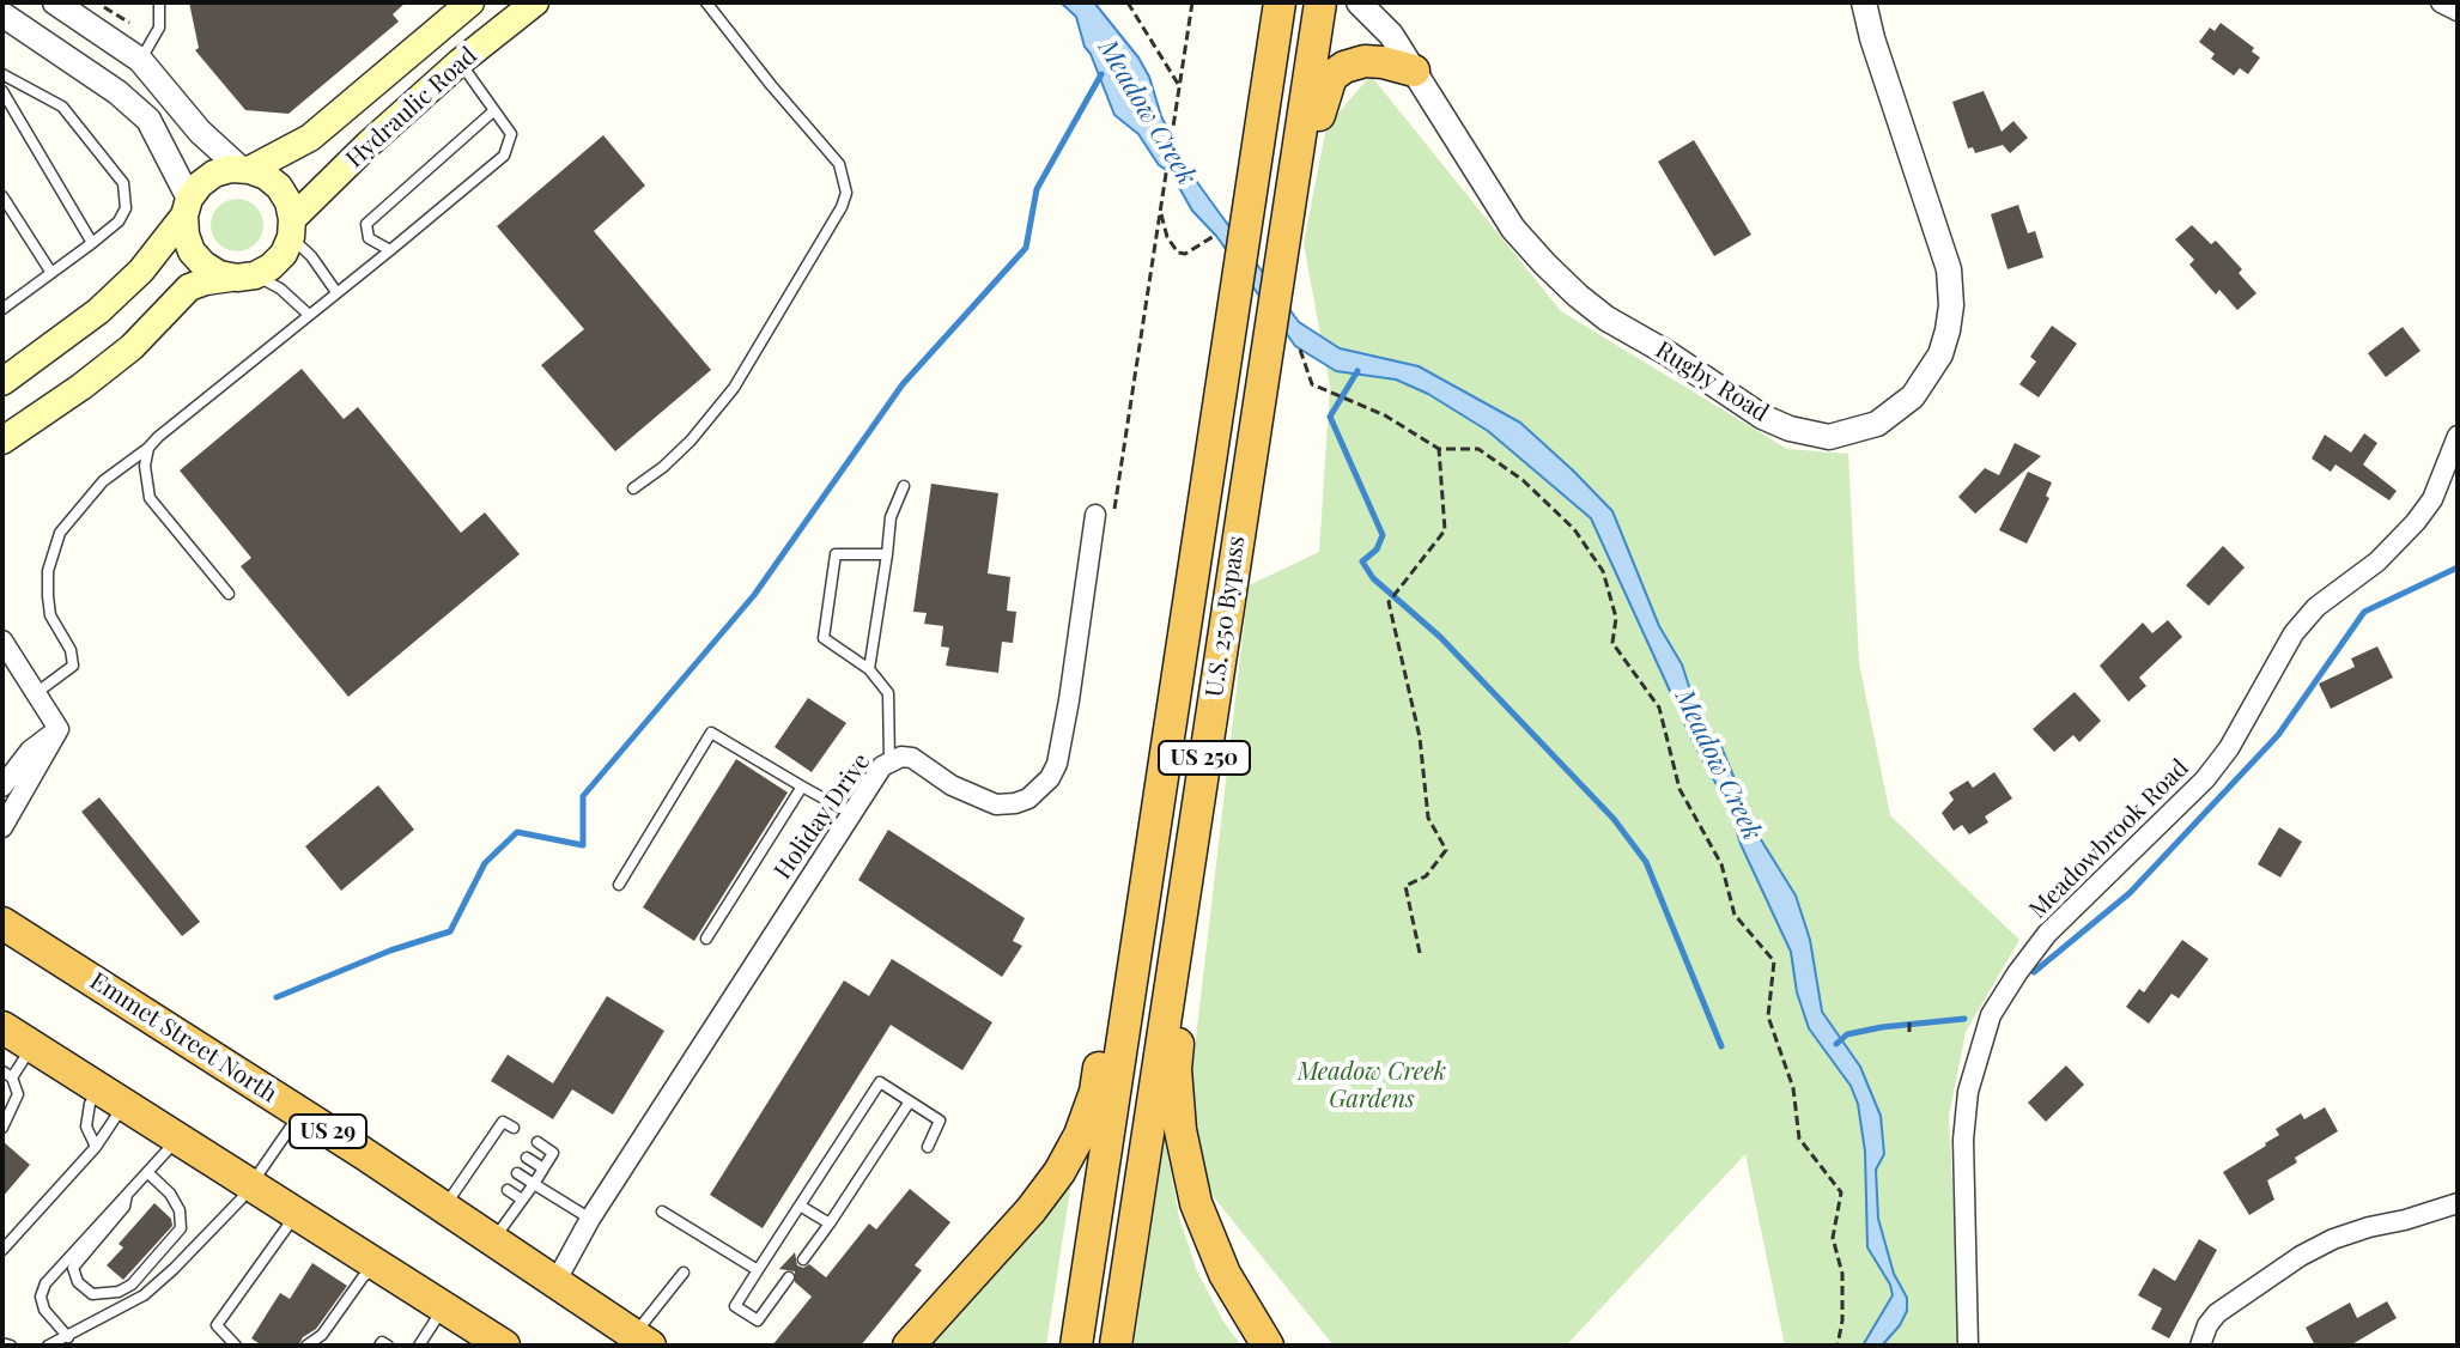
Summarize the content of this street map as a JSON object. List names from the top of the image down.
{
  "streets": {
    "highway": [
      "U.S. 250 Bypass",
      "US 250",
      "Emmet Street North",
      "US 29"
    ],
    "main road": ["Hydraulic Road"],
    "street": ["Rugby Road", "Holiday Drive", "Meadowbrook Road"]
  },
  "crossings": [
    ["Holiday Drive", "Emmet Street North"]
  ],
  "water": ["Meadow Creek"],
  "parks": ["Meadow Creek Gardens"]
}
